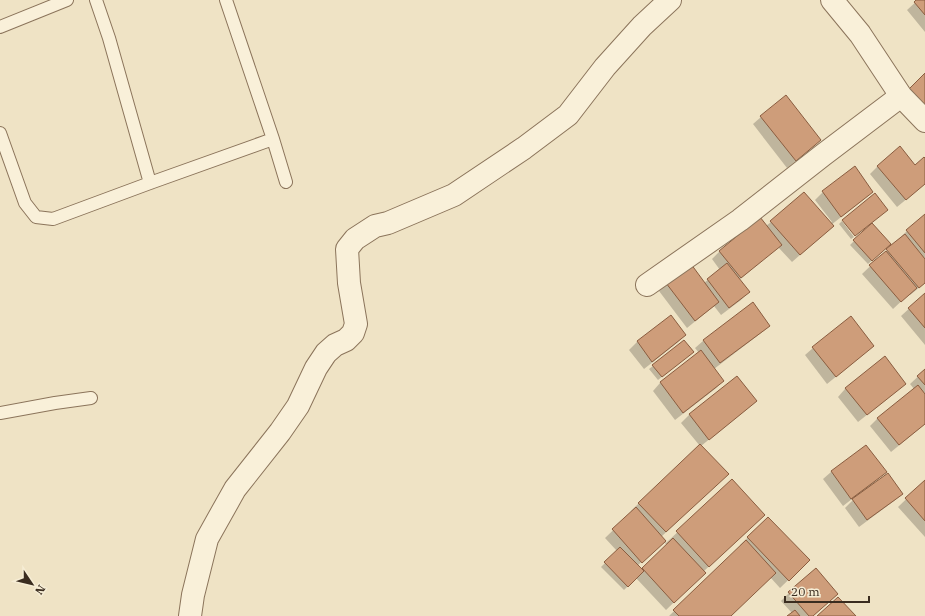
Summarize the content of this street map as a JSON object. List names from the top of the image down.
{
  "scale_bar": "20 m",
  "north": "bottom right"
}
